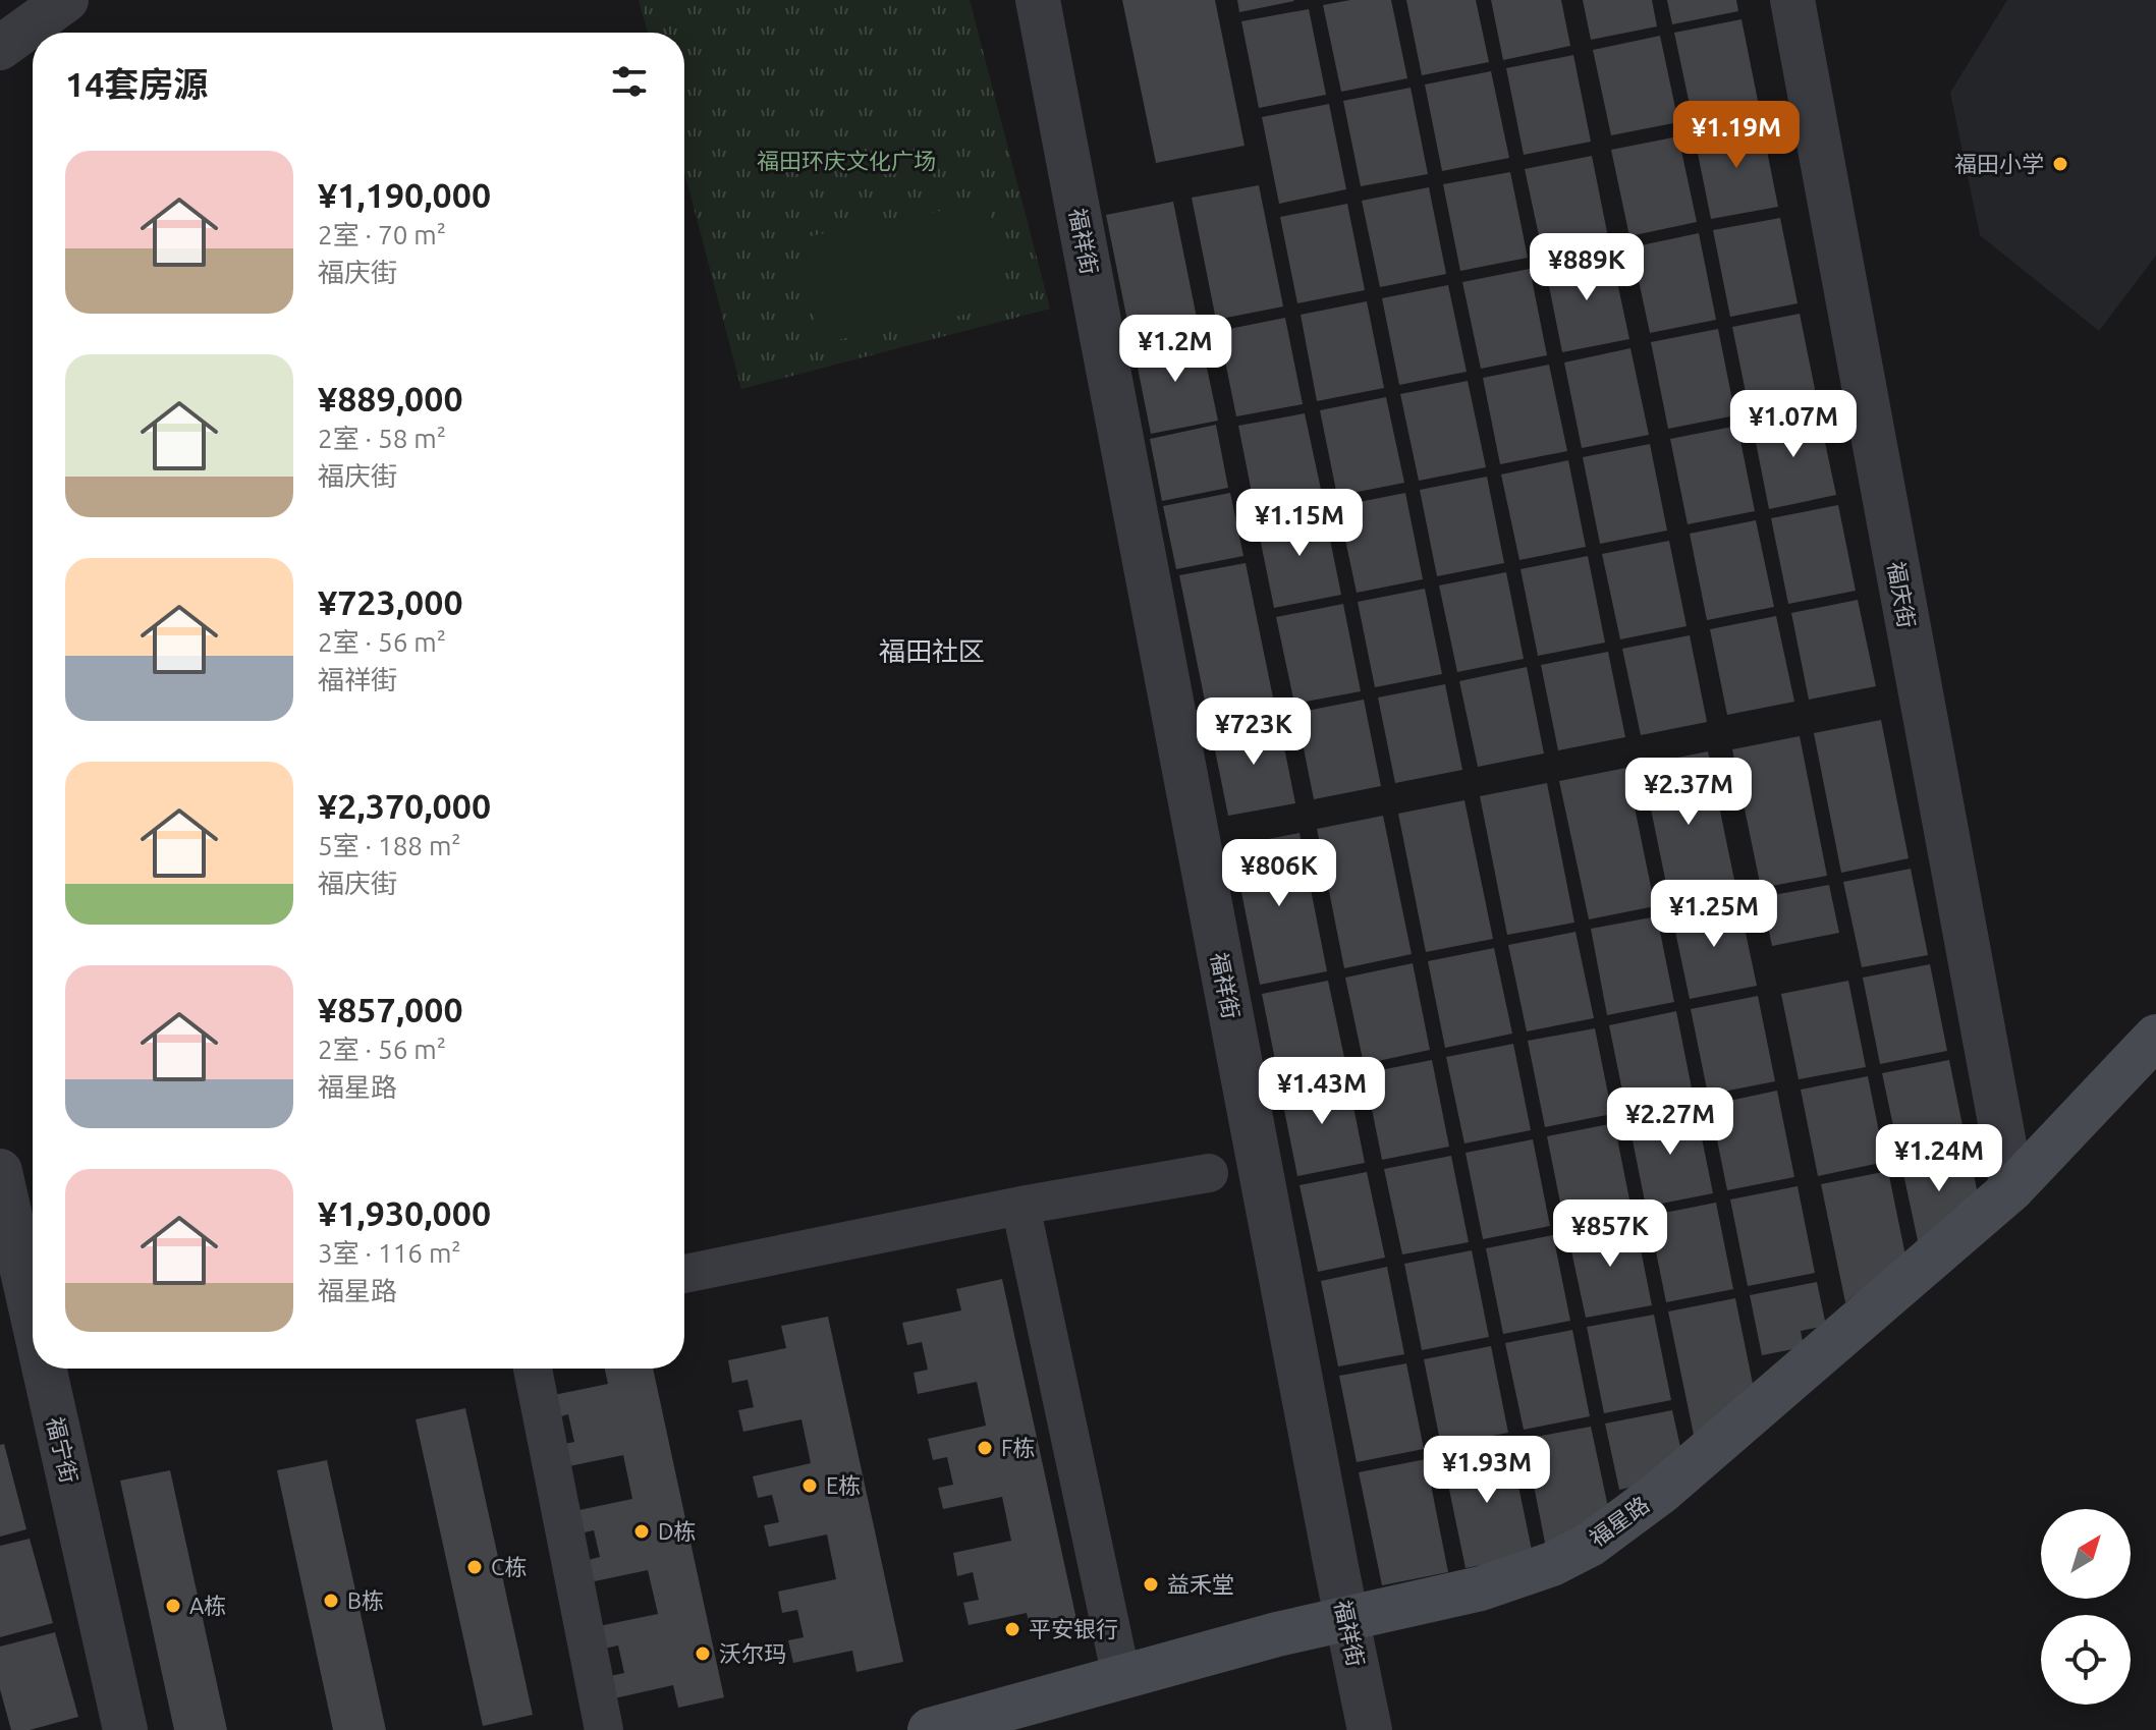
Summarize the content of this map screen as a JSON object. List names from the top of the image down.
{
  "streets": {
    "main road": ["福星路"],
    "street": ["福祥街", "福庆街", "福宁街"]
  },
  "crossings": [
    ["福祥街", "福星路"],
    ["福庆街", "福星路"]
  ],
  "districts": ["福田社区"],
  "parks": ["福田环庆文化广场"],
  "places": [
    "福田小学",
    "F栋",
    "E栋",
    "D栋",
    "C栋",
    "益禾堂",
    "B栋",
    "A栋",
    "平安银行",
    "沃尔玛"
  ],
  "north": "top right",
  "page": {
    "heading": "14套房源",
    "price": [
      "¥1.19M",
      "¥889K",
      "¥1.2M",
      "¥1.07M",
      "¥1.15M",
      "¥723K",
      "¥2.37M",
      "¥806K",
      "¥1.25M",
      "¥1.43M",
      "¥2.27M",
      "¥1.24M",
      "¥857K",
      "¥1.93M"
    ],
    "list": [
      {
        "name": "¥1,190,000",
        "note": "2室 · 70 m² · 福庆街"
      },
      {
        "name": "¥889,000",
        "note": "2室 · 58 m² · 福庆街"
      },
      {
        "name": "¥723,000",
        "note": "2室 · 56 m² · 福祥街"
      },
      {
        "name": "¥2,370,000",
        "note": "5室 · 188 m² · 福庆街"
      },
      {
        "name": "¥857,000",
        "note": "2室 · 56 m² · 福星路"
      },
      {
        "name": "¥1,930,000",
        "note": "3室 · 116 m² · 福星路"
      }
    ]
  }
}
